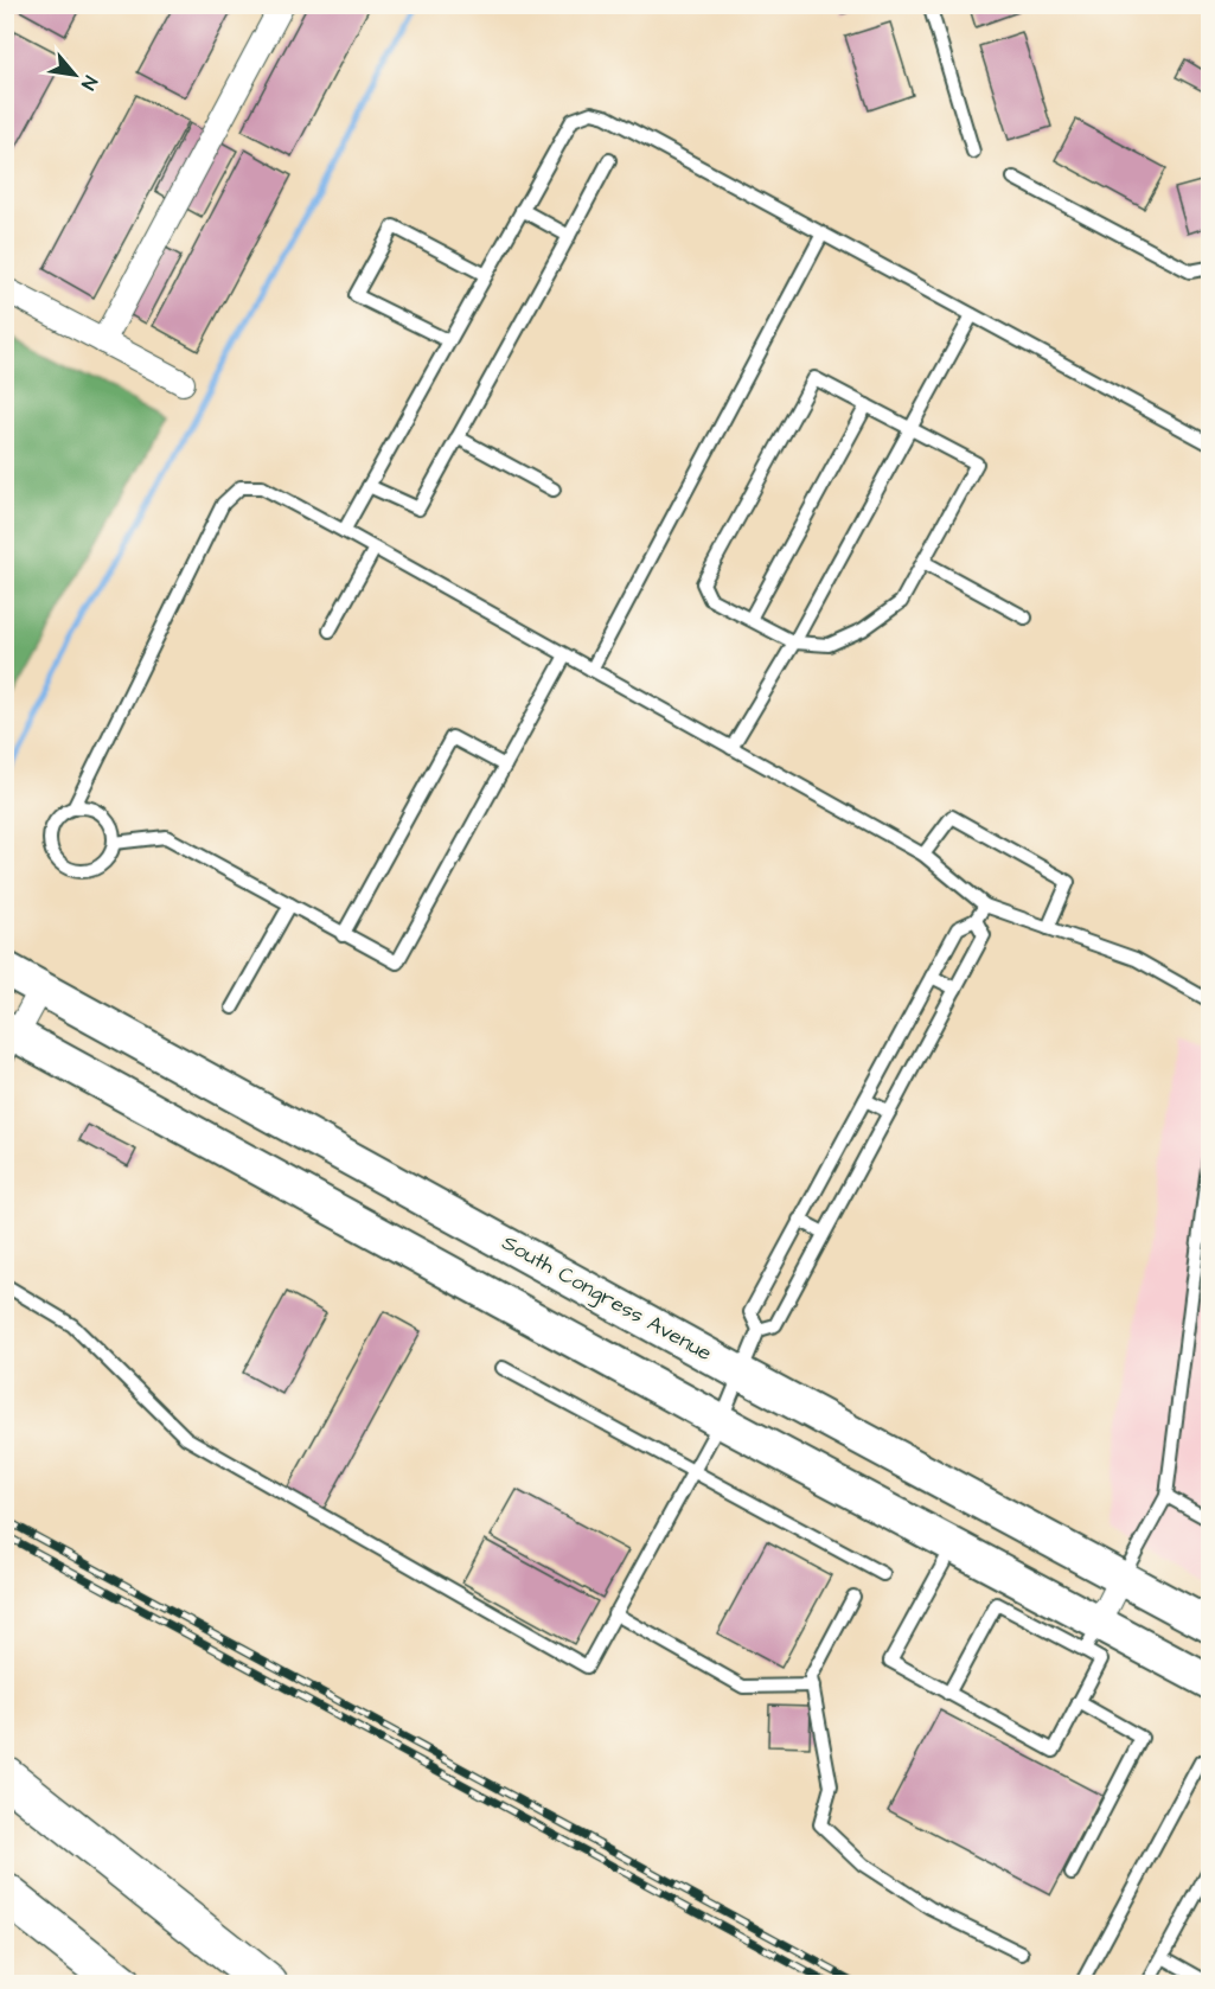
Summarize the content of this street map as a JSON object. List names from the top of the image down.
{
  "streets": {
    "main road": ["South Congress Avenue"]
  },
  "north": "bottom right"
}
